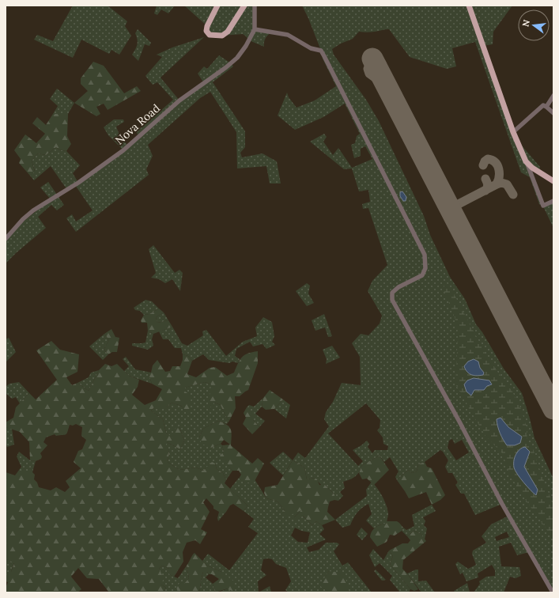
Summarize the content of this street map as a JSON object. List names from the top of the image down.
{
  "streets": {
    "street": ["Nova Road"]
  },
  "north": "left"
}
